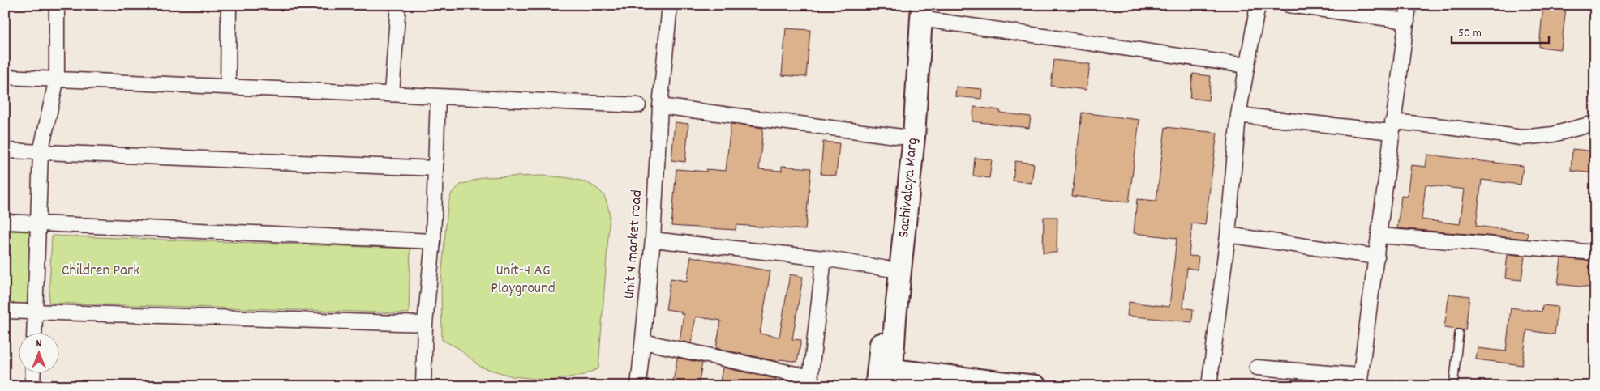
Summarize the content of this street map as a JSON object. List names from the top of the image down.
{
  "streets": {
    "main road": ["Sachivalaya Marg"],
    "street": ["Unit 4 market road"]
  },
  "parks": ["Children Park", "Unit-4 AG Playground"],
  "scale_bar": "50 m",
  "north": "top"
}
